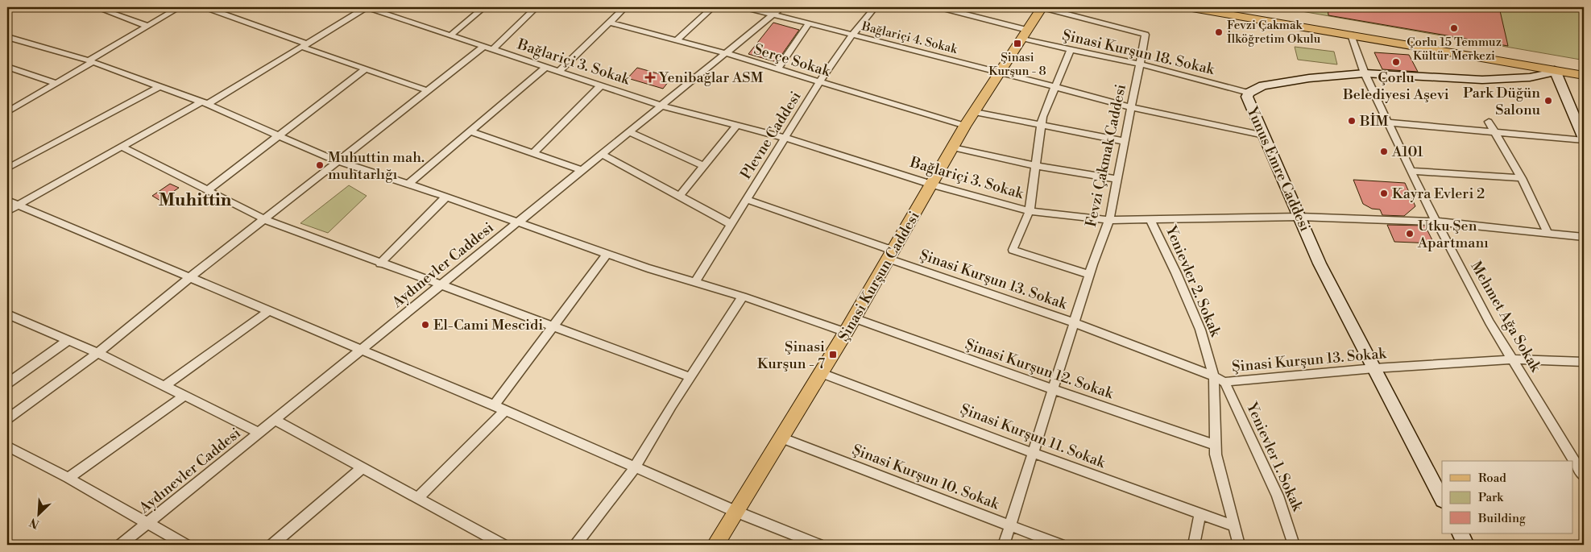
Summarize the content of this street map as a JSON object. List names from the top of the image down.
{
  "streets": {
    "main road": ["Şinasi Kurşun Caddesi"],
    "street": [
      "Bağlariçi 4. Sokak",
      "Şinasi Kurşun 18. Sokak",
      "Serçe Sokak",
      "Bağlariçi 3. Sokak",
      "Plevne Caddesi",
      "Fevzi Çakmak Caddesi",
      "Yunus Emre Caddesi",
      "Aydınevler Caddesi",
      "Şinasi Kurşun 13. Sokak",
      "Yenievler 2. Sokak",
      "Mehmet Ağa Sokak",
      "Şinasi Kurşun 12. Sokak",
      "Şinasi Kurşun 11. Sokak",
      "Yenievler 1. Sokak",
      "Şinasi Kurşun 10. Sokak"
    ]
  },
  "crossings": [
    ["Bağlariçi 4. Sokak", "Plevne Caddesi"],
    ["Bağlariçi 4. Sokak", "Fevzi Çakmak Caddesi"],
    ["Bağlariçi 4. Sokak", "Yunus Emre Caddesi"],
    ["Bağlariçi 4. Sokak", "Aydınevler Caddesi"],
    ["Bağlariçi 4. Sokak", "Şinasi Kurşun Caddesi"],
    ["Şinasi Kurşun 18. Sokak", "Fevzi Çakmak Caddesi"],
    ["Şinasi Kurşun 18. Sokak", "Yunus Emre Caddesi"],
    ["Şinasi Kurşun 18. Sokak", "Şinasi Kurşun Caddesi"],
    ["Serçe Sokak", "Plevne Caddesi"],
    ["Serçe Sokak", "Aydınevler Caddesi"],
    ["Serçe Sokak", "Şinasi Kurşun Caddesi"],
    ["Bağlariçi 3. Sokak", "Plevne Caddesi"],
    ["Bağlariçi 3. Sokak", "Fevzi Çakmak Caddesi"],
    ["Bağlariçi 3. Sokak", "Yunus Emre Caddesi"],
    ["Bağlariçi 3. Sokak", "Aydınevler Caddesi"],
    ["Bağlariçi 3. Sokak", "Şinasi Kurşun Caddesi"],
    ["Bağlariçi 3. Sokak", "Yenievler 2. Sokak"],
    ["Bağlariçi 3. Sokak", "Mehmet Ağa Sokak"],
    ["Plevne Caddesi", "Şinasi Kurşun 13. Sokak"],
    ["Fevzi Çakmak Caddesi", "Şinasi Kurşun Caddesi"],
    ["Fevzi Çakmak Caddesi", "Şinasi Kurşun 13. Sokak"],
    ["Fevzi Çakmak Caddesi", "Şinasi Kurşun 12. Sokak"],
    ["Fevzi Çakmak Caddesi", "Şinasi Kurşun 11. Sokak"],
    ["Fevzi Çakmak Caddesi", "Şinasi Kurşun 10. Sokak"],
    ["Yunus Emre Caddesi", "Şinasi Kurşun 13. Sokak"],
    ["Yunus Emre Caddesi", "Mehmet Ağa Sokak"],
    ["Şinasi Kurşun Caddesi", "Şinasi Kurşun 13. Sokak"],
    ["Şinasi Kurşun Caddesi", "Şinasi Kurşun 12. Sokak"],
    ["Şinasi Kurşun Caddesi", "Şinasi Kurşun 11. Sokak"],
    ["Şinasi Kurşun Caddesi", "Şinasi Kurşun 10. Sokak"],
    ["Şinasi Kurşun 13. Sokak", "Yenievler 2. Sokak"],
    ["Şinasi Kurşun 13. Sokak", "Mehmet Ağa Sokak"],
    ["Şinasi Kurşun 13. Sokak", "Yenievler 1. Sokak"],
    ["Yenievler 2. Sokak", "Şinasi Kurşun 12. Sokak"],
    ["Yenievler 2. Sokak", "Şinasi Kurşun 11. Sokak"]
  ],
  "districts": ["Muhittin"],
  "places": {
    "other": [
      "Çorlu 15 Temmuz Kültür Merkezi",
      "Fevzi Çakmak İlköğretim Okulu",
      "Çorlu Belediyesi Aşevi",
      "Park Düğün Salonu",
      "BİM",
      "A101",
      "Muhuttin mah. muhtarlığı",
      "Kayra Evleri 2",
      "Utku Şen Apartmanı",
      "El-Cami Mescidi"
    ],
    "transit": ["Şinasi Kurşun - 8", "Şinasi Kurşun - 7"],
    "health": ["Yenibağlar ASM"]
  },
  "legend": ["Road", "Park", "Building"],
  "north": "bottom left"
}
